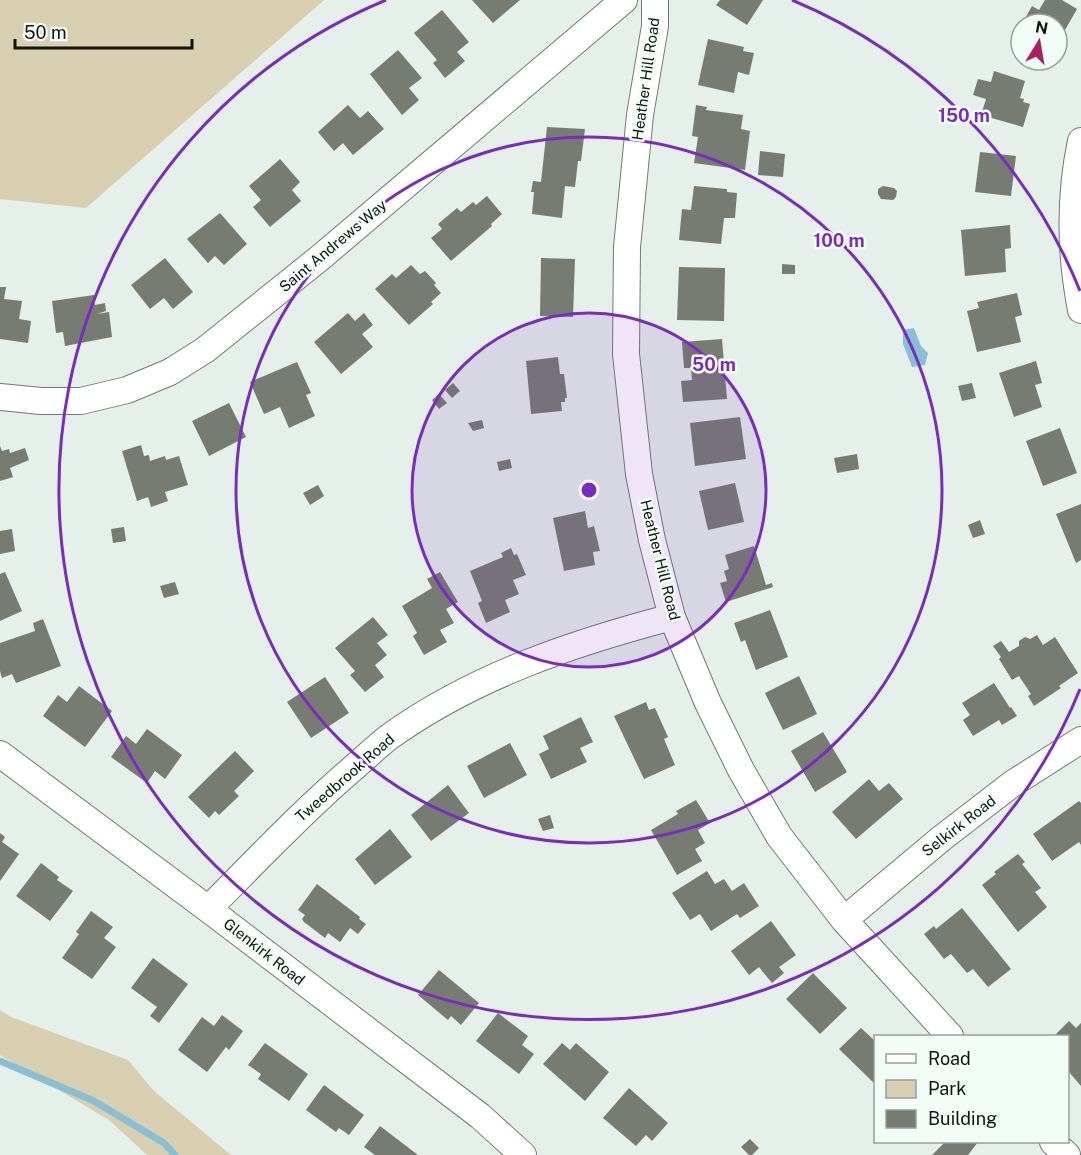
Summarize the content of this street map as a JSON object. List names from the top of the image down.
{
  "streets": {
    "street": [
      "Heather Hill Road",
      "Saint Andrews Way",
      "Tweedbrook Road",
      "Selkirk Road",
      "Glenkirk Road"
    ]
  },
  "crossings": [
    ["Heather Hill Road", "Tweedbrook Road"],
    ["Heather Hill Road", "Selkirk Road"],
    ["Tweedbrook Road", "Glenkirk Road"]
  ],
  "legend": ["Road", "Park", "Building"],
  "scale_bar": "50 m",
  "north": "top",
  "rings": ["150 m", "100 m", "50 m"]
}
